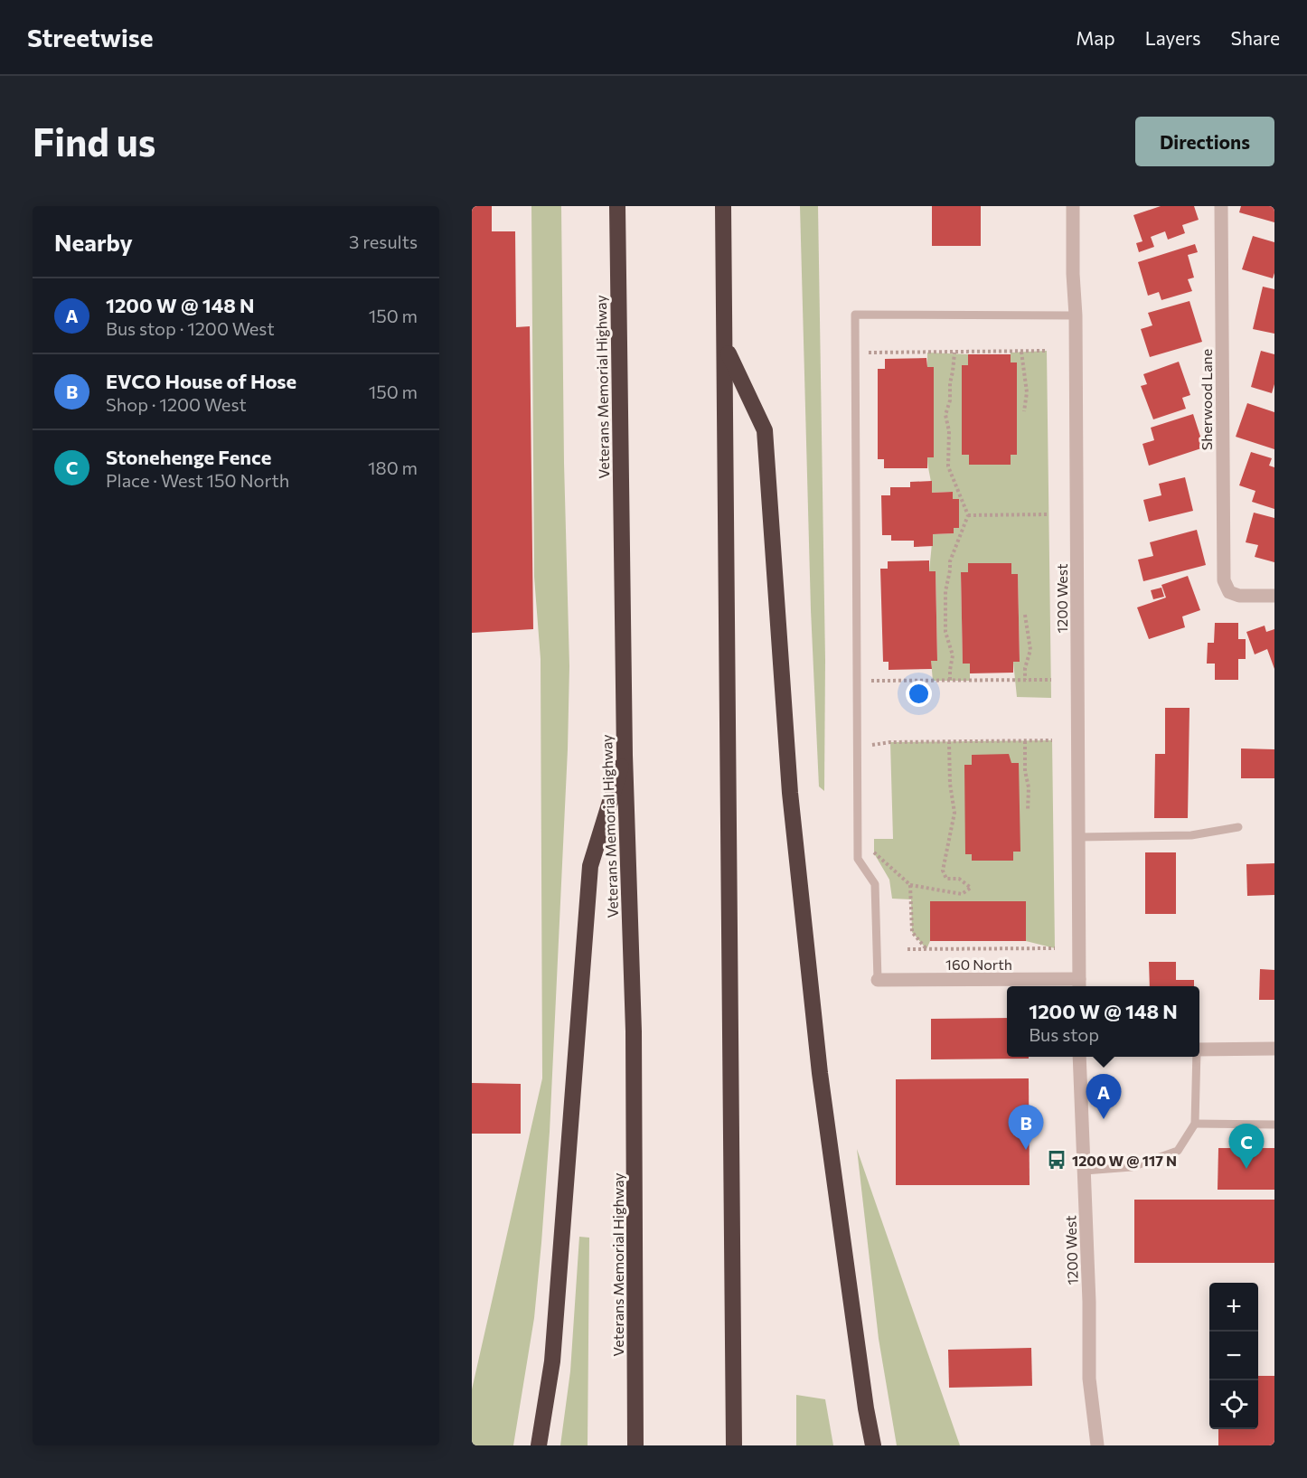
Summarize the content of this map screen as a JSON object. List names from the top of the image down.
{
  "streets": {
    "highway": ["Veterans Memorial Highway"],
    "street": ["Sherwood Lane", "1200 West", "160 North"]
  },
  "crossings": [
    ["1200 West", "160 North"]
  ],
  "places": {
    "bus stop": ["1200 W @ 117 N"]
  },
  "page": {
    "header": "Streetwise",
    "nav": ["Map", "Layers", "Share"],
    "buttons": "Directions",
    "title": "Find us",
    "heading": ["Nearby", "3 results"],
    "list": [
      {
        "mark": "A",
        "name": "1200 W @ 148 N",
        "note": "Bus stop · 1200 West",
        "value": "150 m"
      },
      {
        "mark": "B",
        "name": "EVCO House of Hose",
        "note": "Shop · 1200 West",
        "value": "150 m"
      },
      {
        "mark": "C",
        "name": "Stonehenge Fence",
        "note": "Place · West 150 North",
        "value": "180 m"
      }
    ],
    "popup": ["1200 W @ 148 N", "Bus stop"],
    "pins": ["A", "B", "C"],
    "map_buttons": ["+", "−"]
  }
}
